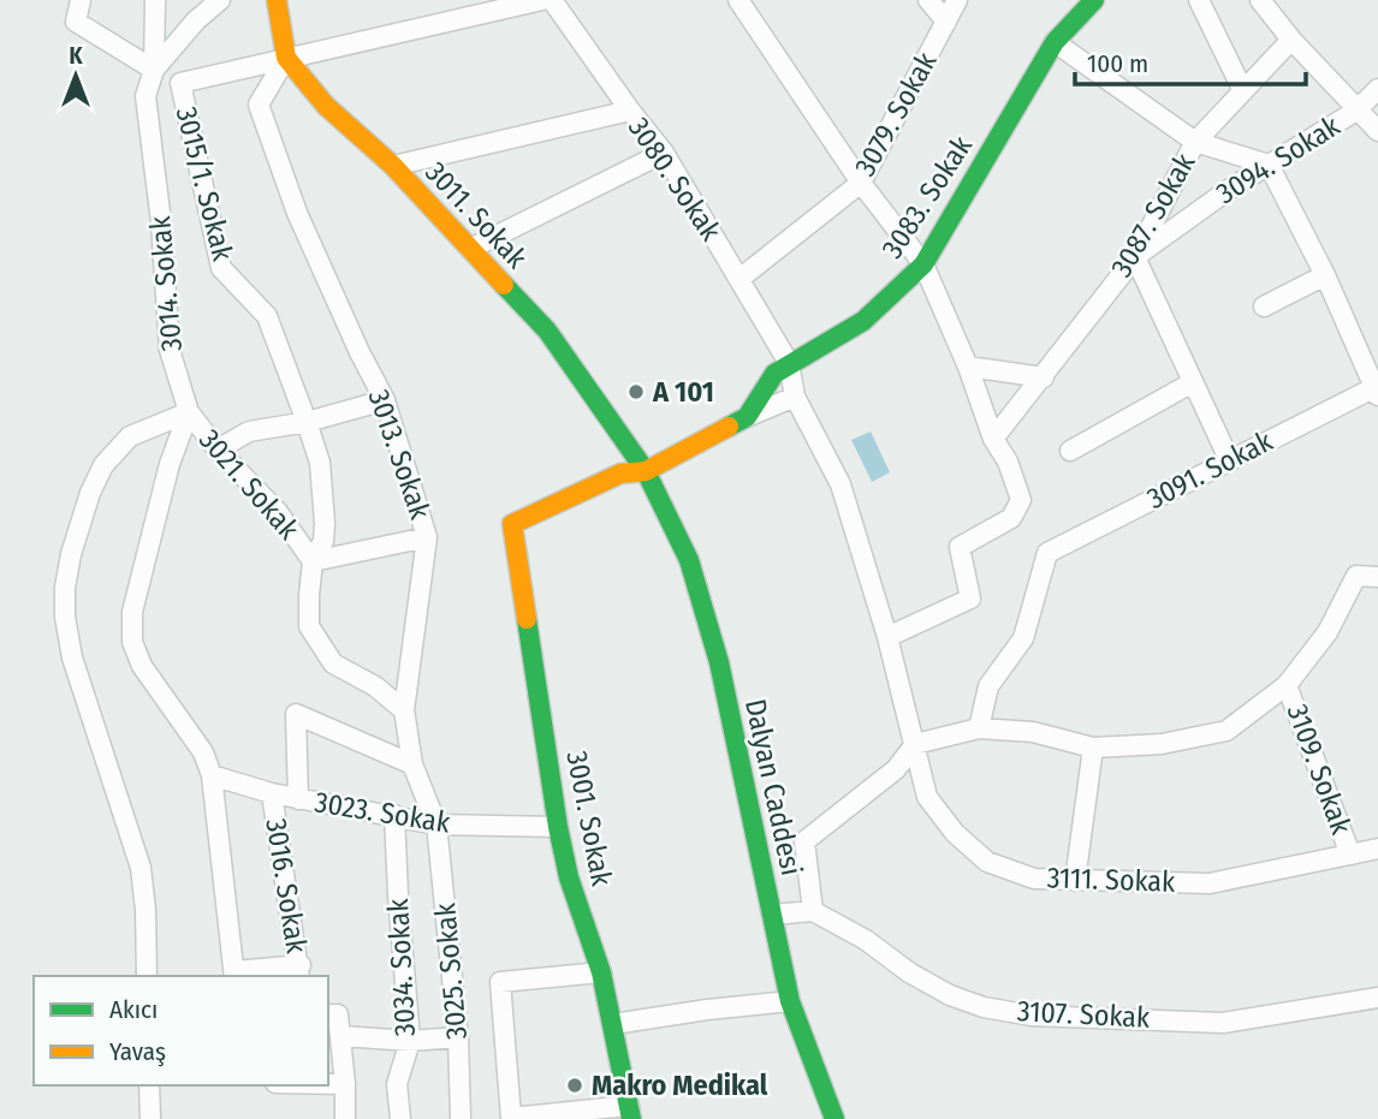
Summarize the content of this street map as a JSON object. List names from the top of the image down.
{
  "streets": {
    "street": [
      "3079. Sokak",
      "3094. Sokak",
      "3080. Sokak",
      "3015/1. Sokak",
      "3083. Sokak",
      "3011. Sokak",
      "3087. Sokak",
      "3014. Sokak",
      "3013. Sokak",
      "3091. Sokak",
      "3021. Sokak",
      "3109. Sokak",
      "Dalyan Caddesi",
      "3023. Sokak",
      "3001. Sokak",
      "3111. Sokak",
      "3016. Sokak",
      "3034. Sokak",
      "3025. Sokak",
      "3107. Sokak"
    ]
  },
  "crossings": [
    ["3079. Sokak", "3080. Sokak"],
    ["3094. Sokak", "3087. Sokak"],
    ["3080. Sokak", "3083. Sokak"],
    ["3015/1. Sokak", "3011. Sokak"],
    ["3015/1. Sokak", "3013. Sokak"],
    ["3083. Sokak", "3011. Sokak"],
    ["3083. Sokak", "Dalyan Caddesi"],
    ["3083. Sokak", "3001. Sokak"],
    ["3011. Sokak", "3013. Sokak"],
    ["3011. Sokak", "Dalyan Caddesi"],
    ["3014. Sokak", "3021. Sokak"],
    ["3013. Sokak", "3021. Sokak"],
    ["3013. Sokak", "3023. Sokak"],
    ["3013. Sokak", "3025. Sokak"],
    ["3109. Sokak", "3111. Sokak"],
    ["3023. Sokak", "3001. Sokak"],
    ["3023. Sokak", "3016. Sokak"],
    ["3023. Sokak", "3034. Sokak"],
    ["3023. Sokak", "3025. Sokak"]
  ],
  "places": ["A 101", "Makro Medikal"],
  "legend": ["Akıcı", "Yavaş"],
  "scale_bar": "100 m",
  "north": "top"
}
